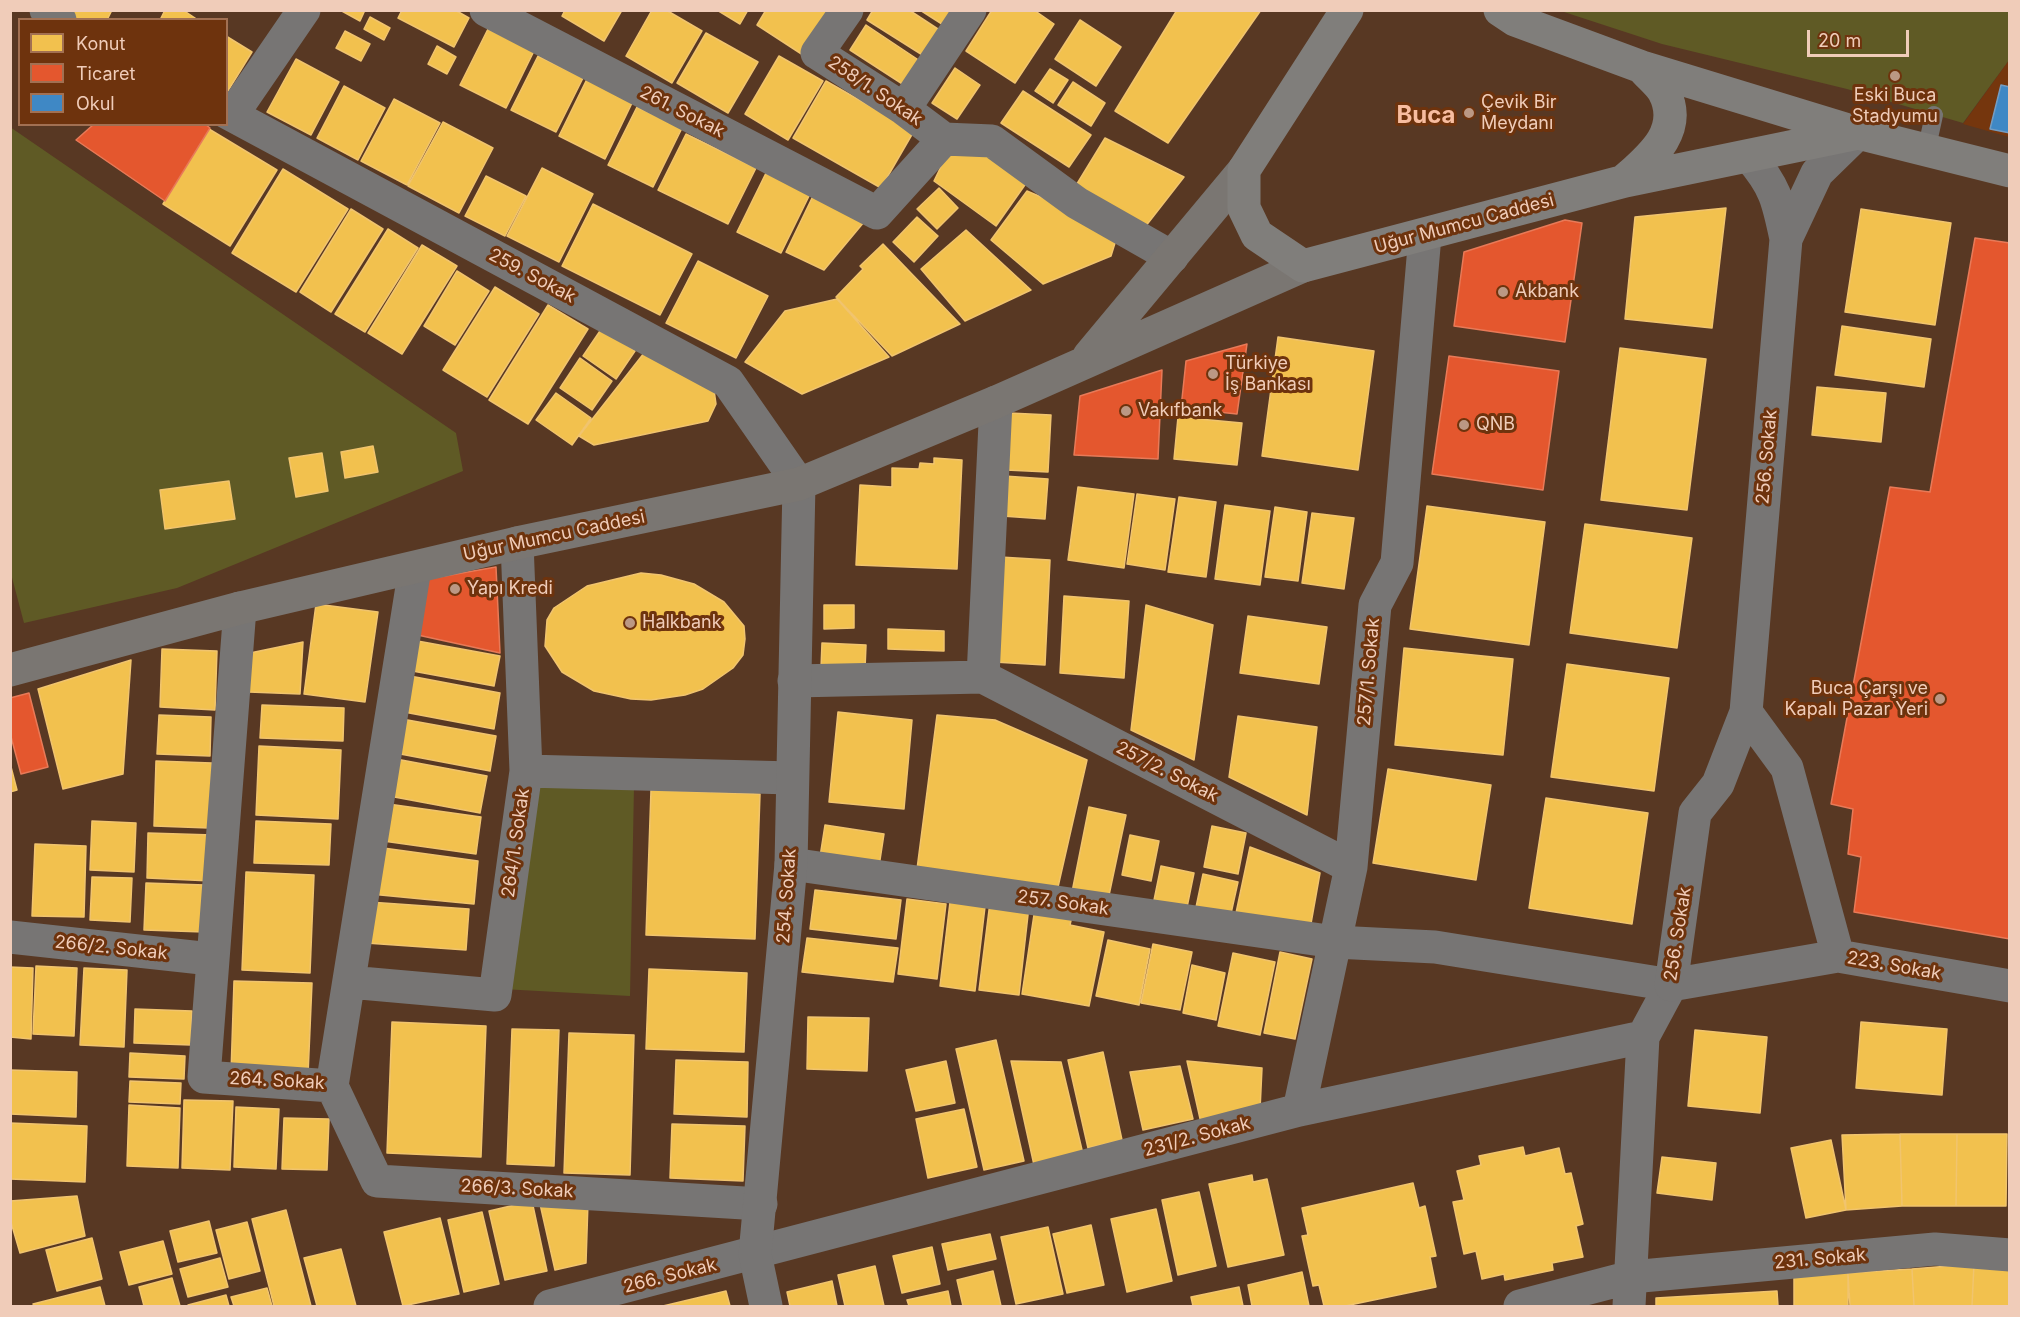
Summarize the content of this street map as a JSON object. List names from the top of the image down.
{
  "streets": {
    "main road": ["Uğur Mumcu Caddesi"],
    "street": [
      "258/1. Sokak",
      "261. Sokak",
      "259. Sokak",
      "256. Sokak",
      "257/1. Sokak",
      "257/2. Sokak",
      "264/1. Sokak",
      "254. Sokak",
      "257. Sokak",
      "266/2. Sokak",
      "223. Sokak",
      "264. Sokak",
      "231/2. Sokak",
      "266/3. Sokak",
      "231. Sokak",
      "266. Sokak"
    ]
  },
  "crossings": [
    ["258/1. Sokak", "261. Sokak"],
    ["Uğur Mumcu Caddesi", "259. Sokak"],
    ["Uğur Mumcu Caddesi", "256. Sokak"],
    ["Uğur Mumcu Caddesi", "257/1. Sokak"],
    ["Uğur Mumcu Caddesi", "264/1. Sokak"],
    ["Uğur Mumcu Caddesi", "254. Sokak"],
    ["Uğur Mumcu Caddesi", "264. Sokak"],
    ["259. Sokak", "254. Sokak"],
    ["256. Sokak", "223. Sokak"],
    ["256. Sokak", "231/2. Sokak"],
    ["256. Sokak", "231. Sokak"],
    ["257/1. Sokak", "257/2. Sokak"],
    ["257/1. Sokak", "257. Sokak"],
    ["257/1. Sokak", "231/2. Sokak"],
    ["257/2. Sokak", "254. Sokak"],
    ["264/1. Sokak", "264. Sokak"],
    ["254. Sokak", "257. Sokak"],
    ["254. Sokak", "231/2. Sokak"],
    ["254. Sokak", "266/3. Sokak"],
    ["254. Sokak", "266. Sokak"],
    ["266/2. Sokak", "264. Sokak"],
    ["264. Sokak", "266/3. Sokak"],
    ["231/2. Sokak", "266. Sokak"]
  ],
  "districts": ["Buca"],
  "places": [
    "Eski Buca Stadyumu",
    "Çevik Bir Meydanı",
    "Akbank",
    "Türkiye İş Bankası",
    "Vakıfbank",
    "QNB",
    "Yapı Kredi",
    "Halkbank",
    "Buca Çarşı ve Kapalı Pazar Yeri"
  ],
  "legend": ["Konut", "Ticaret", "Okul"],
  "scale_bar": "20 m"
}
